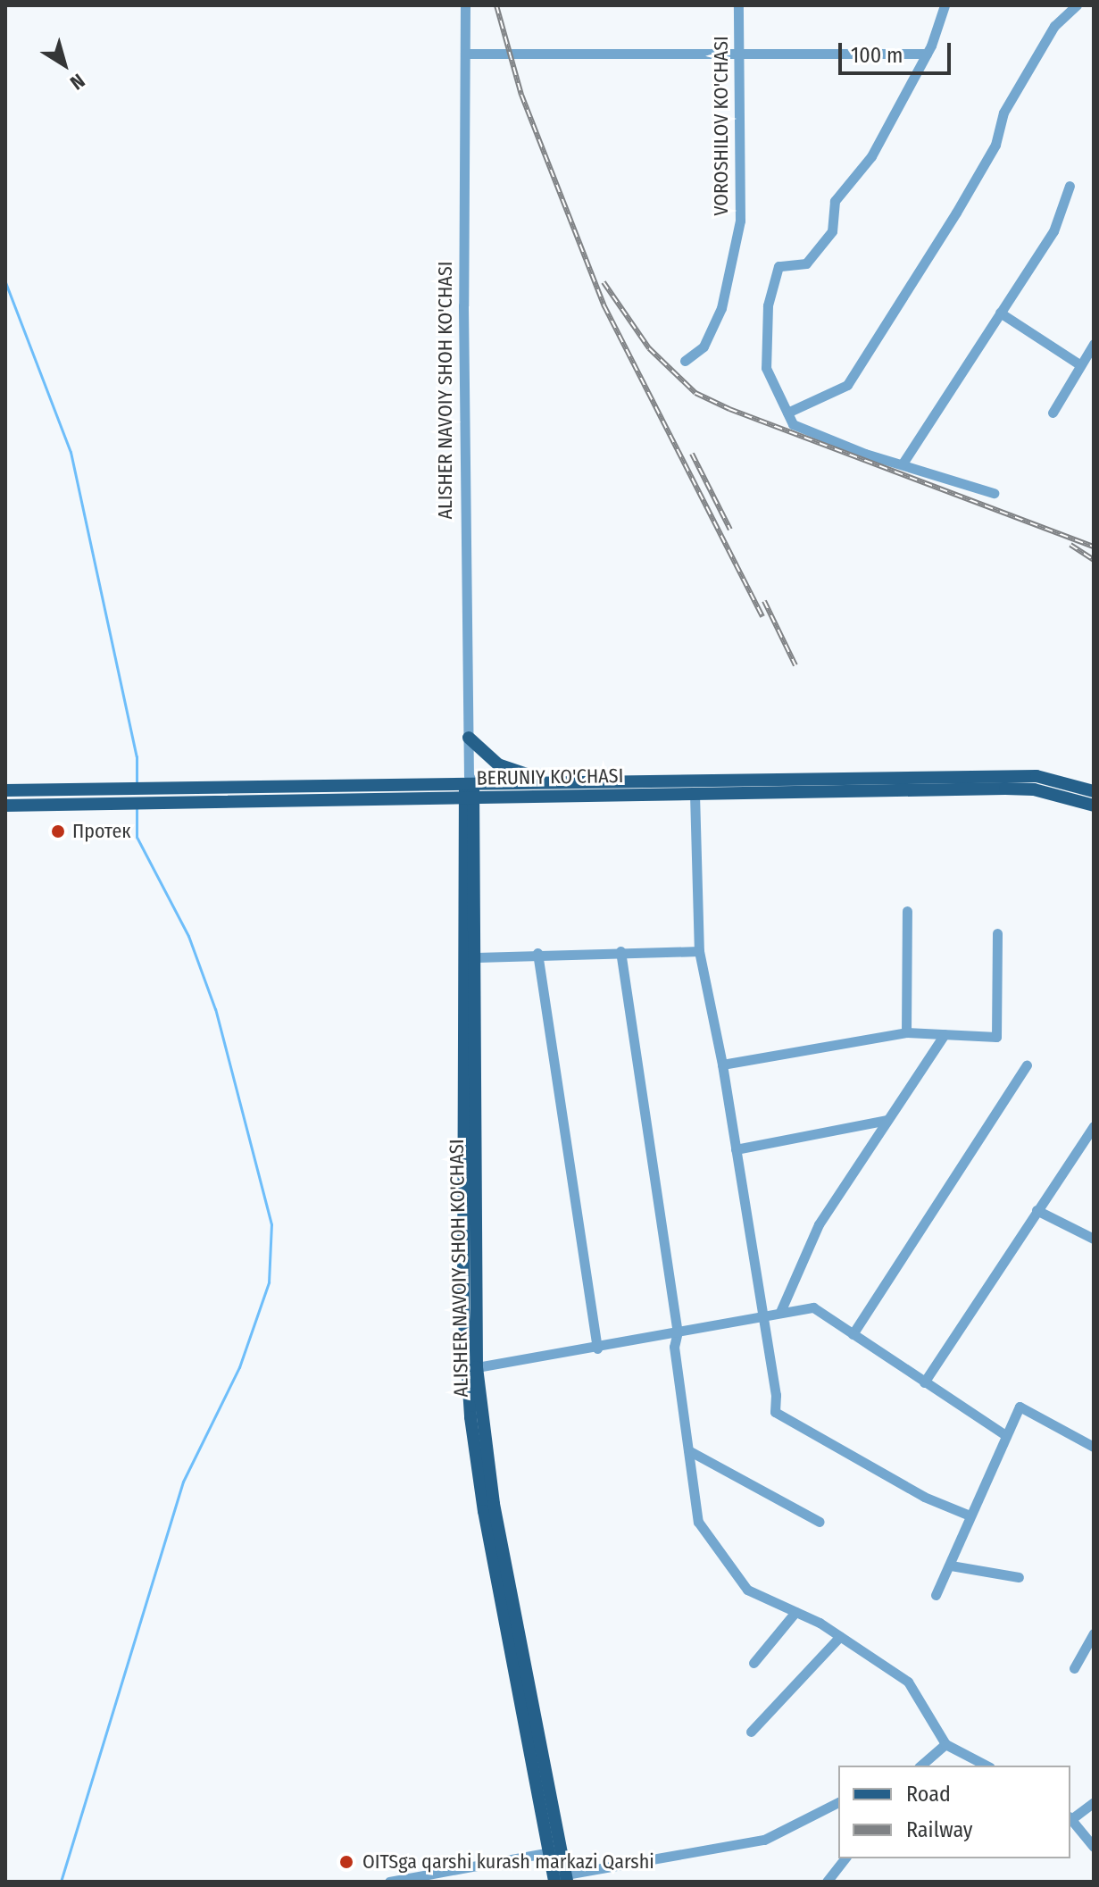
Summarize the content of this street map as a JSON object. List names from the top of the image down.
{
  "streets": {
    "main road": ["ALISHER NAVOIY SHOH KO'CHASI", "BERUNIY KO'CHASI"],
    "street": ["VOROSHILOV KO'CHASI"]
  },
  "crossings": [
    ["ALISHER NAVOIY SHOH KO'CHASI", "BERUNIY KO'CHASI"]
  ],
  "places": ["Протек", "OITSga qarshi kurash markazi Qarshi"],
  "legend": ["Road", "Railway"],
  "scale_bar": "100 m",
  "north": "bottom right"
}
